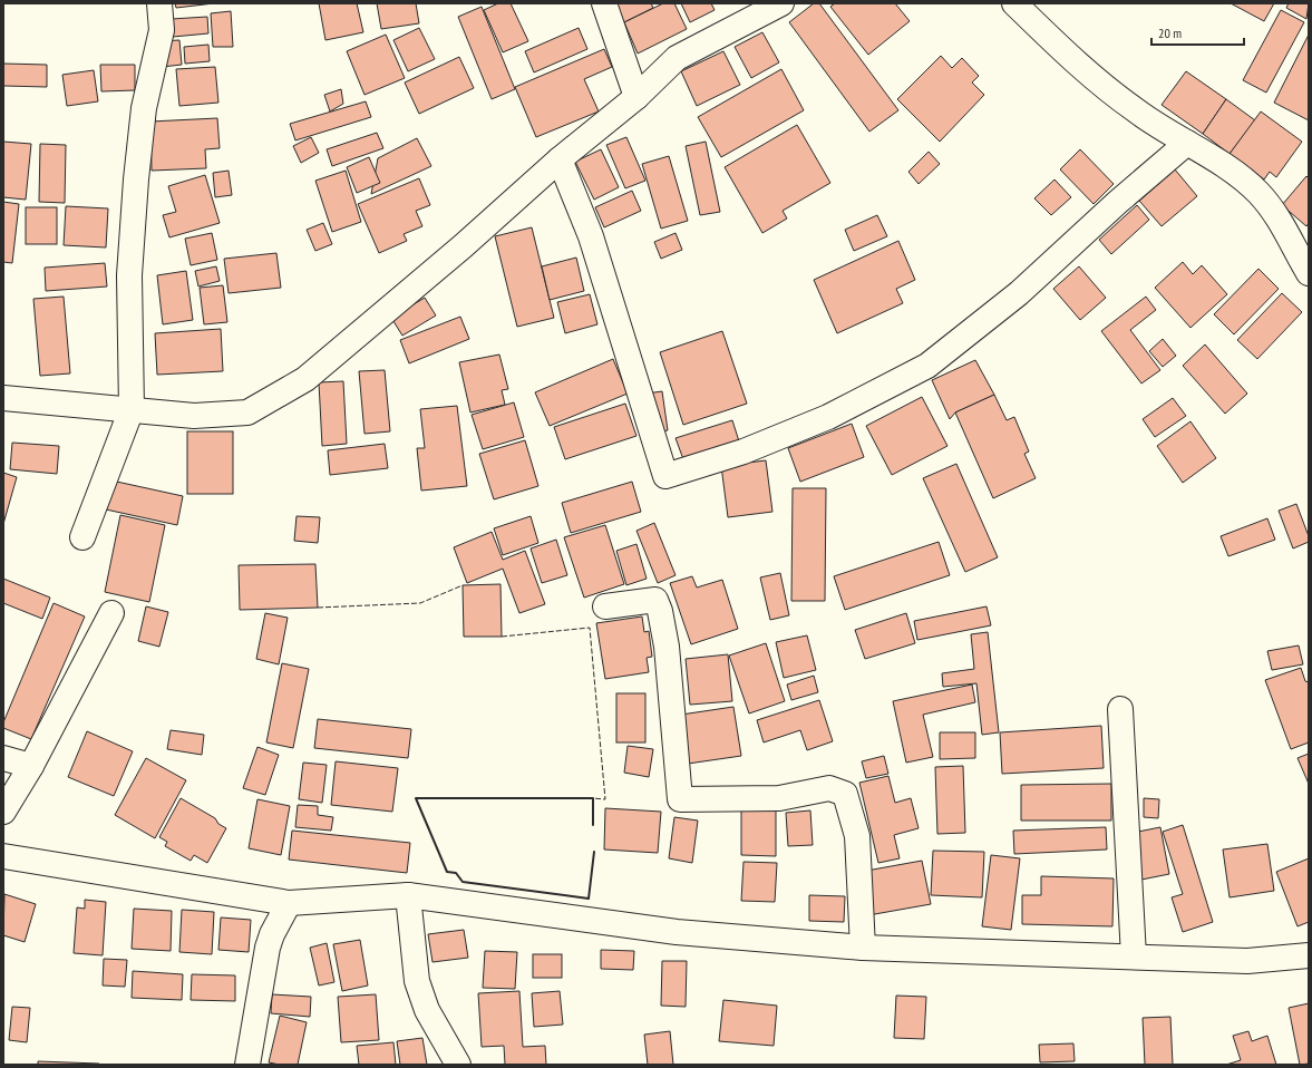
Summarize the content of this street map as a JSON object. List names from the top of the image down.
{
  "scale_bar": "20 m"
}
